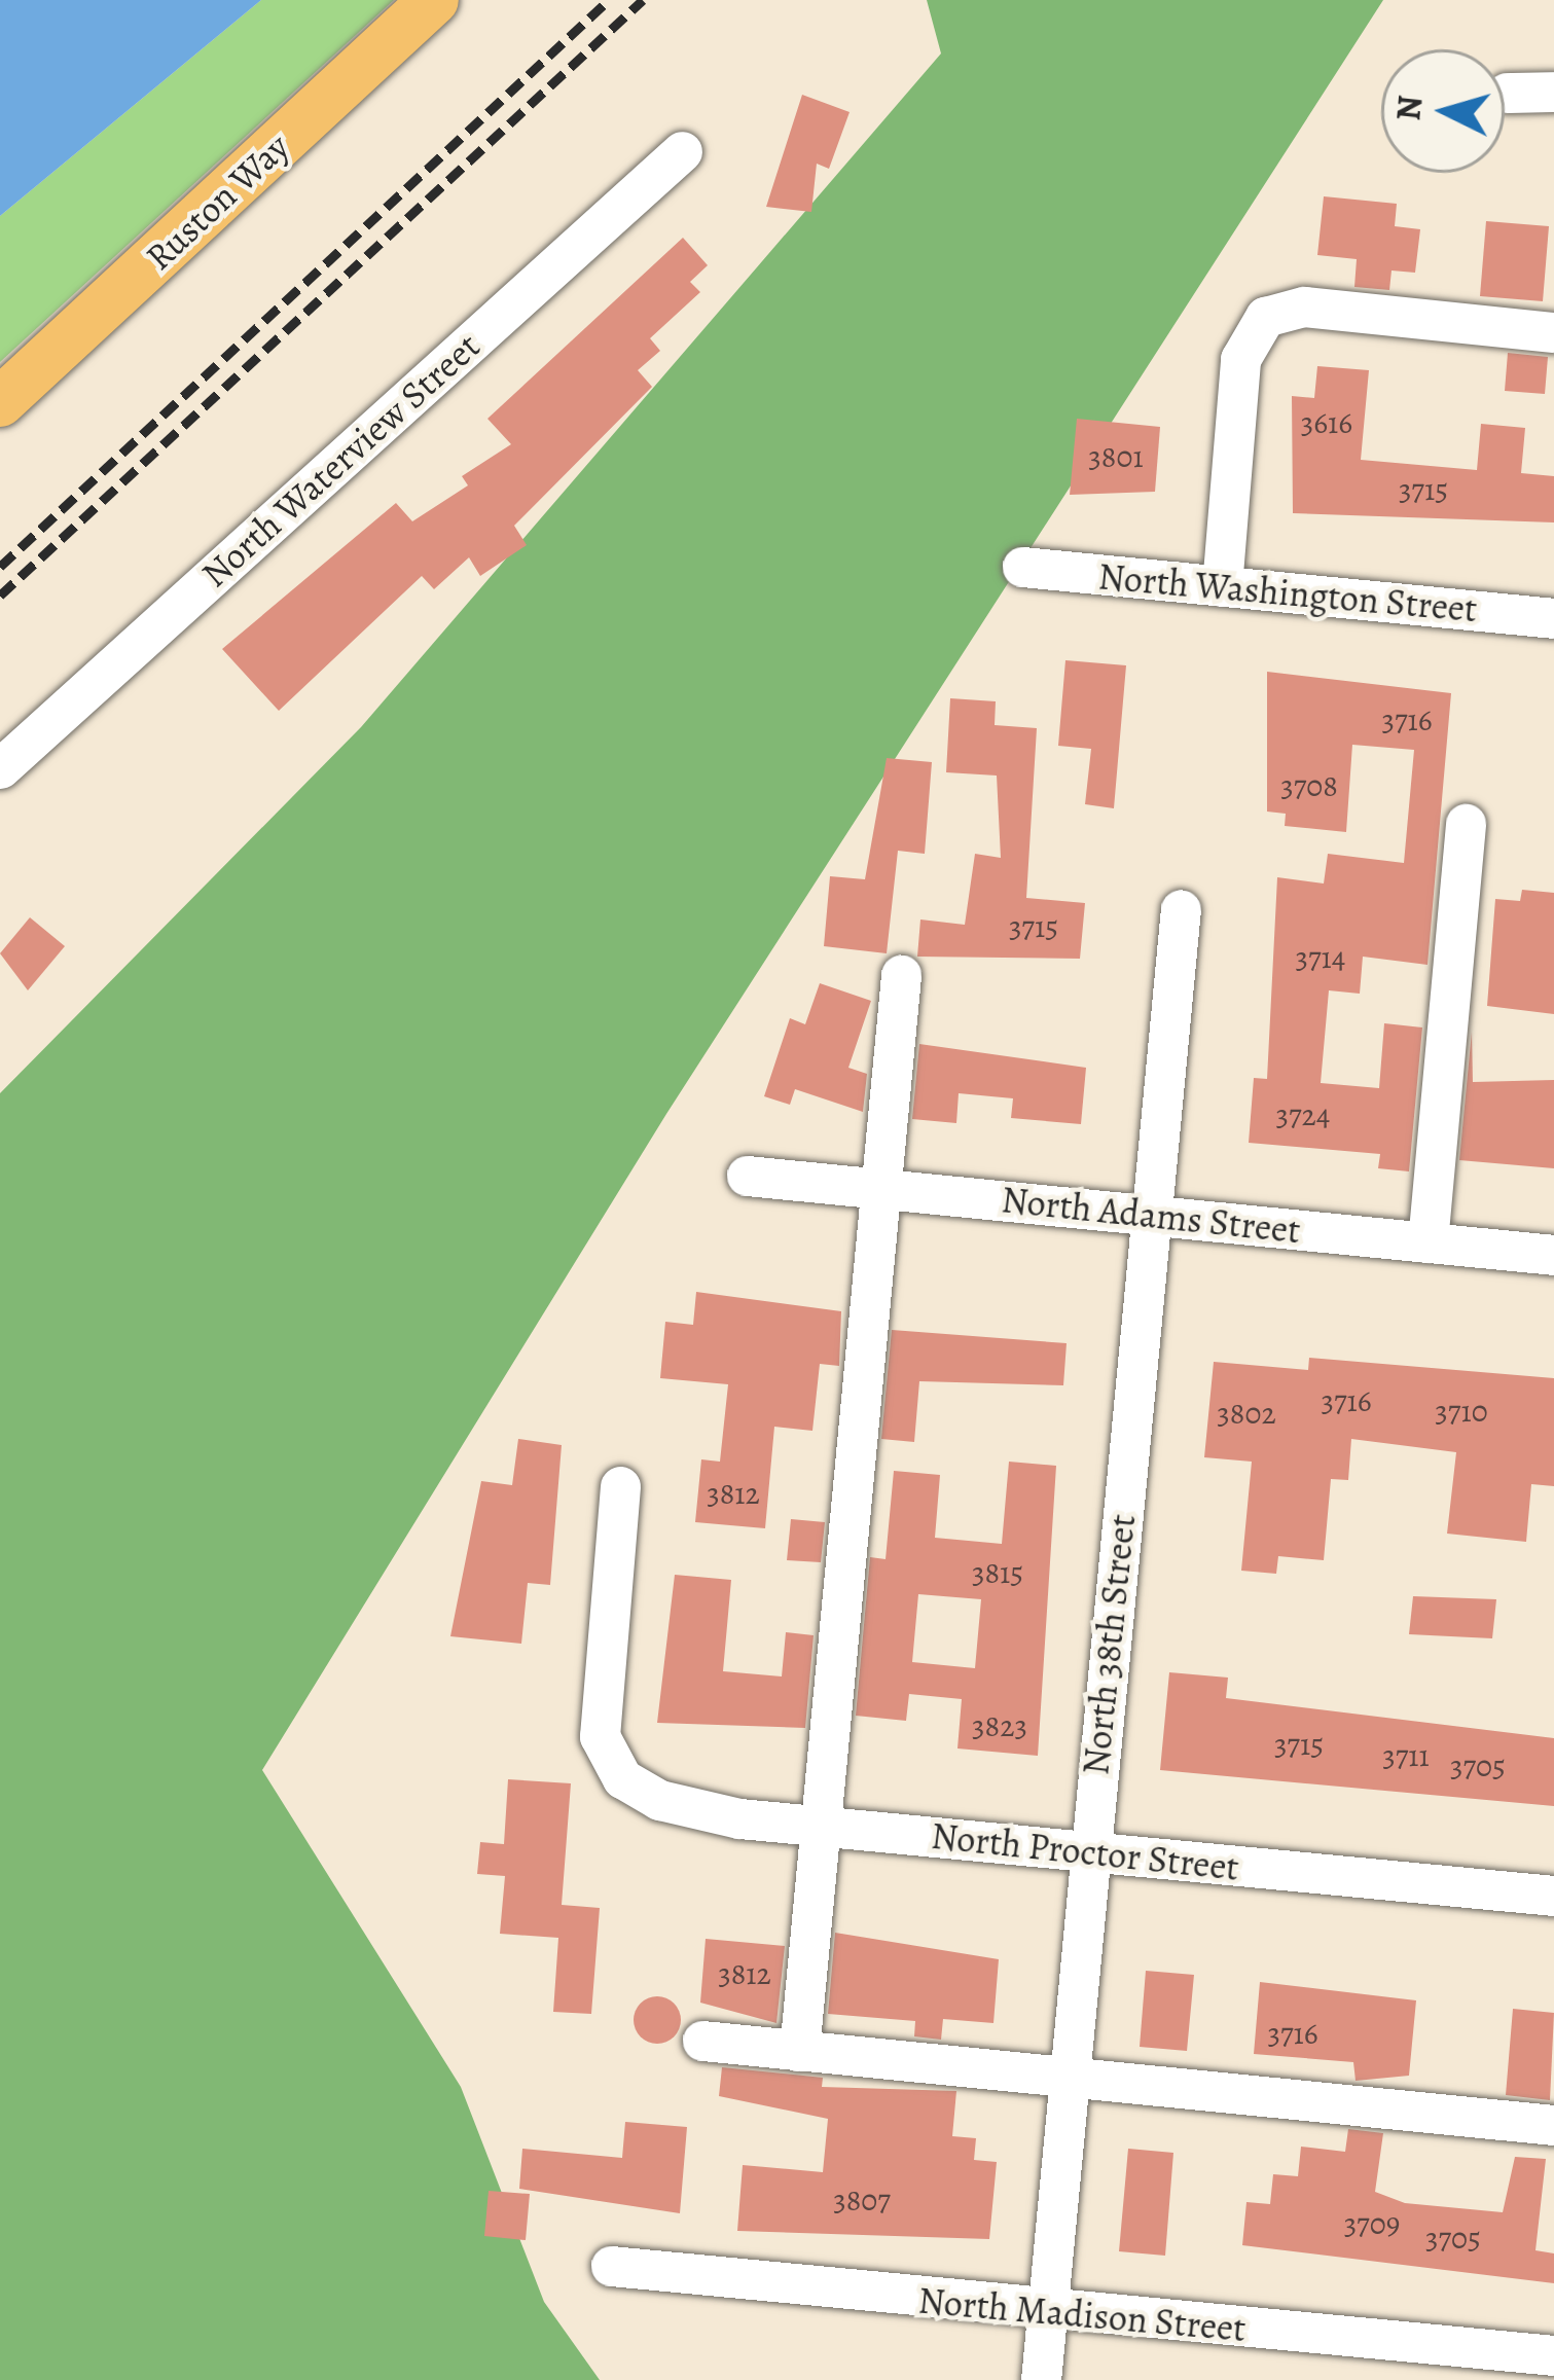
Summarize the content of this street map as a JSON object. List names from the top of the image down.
{
  "streets": {
    "main road": ["Ruston Way"],
    "street": [
      "North Waterview Street",
      "North Washington Street",
      "North Adams Street",
      "North 38th Street",
      "North Proctor Street",
      "North Madison Street"
    ]
  },
  "crossings": [
    ["North Adams Street", "North 38th Street"],
    ["North 38th Street", "North Proctor Street"],
    ["North 38th Street", "North Madison Street"]
  ],
  "house_numbers": [
    "3616",
    "3801",
    "3715",
    "3716",
    "3708",
    "3715",
    "3714",
    "3724",
    "3716",
    "3710",
    "3802",
    "3812",
    "3815",
    "3823",
    "3715",
    "3711",
    "3705",
    "3812",
    "3716",
    "3807",
    "3709",
    "3705"
  ],
  "north": "left"
}
